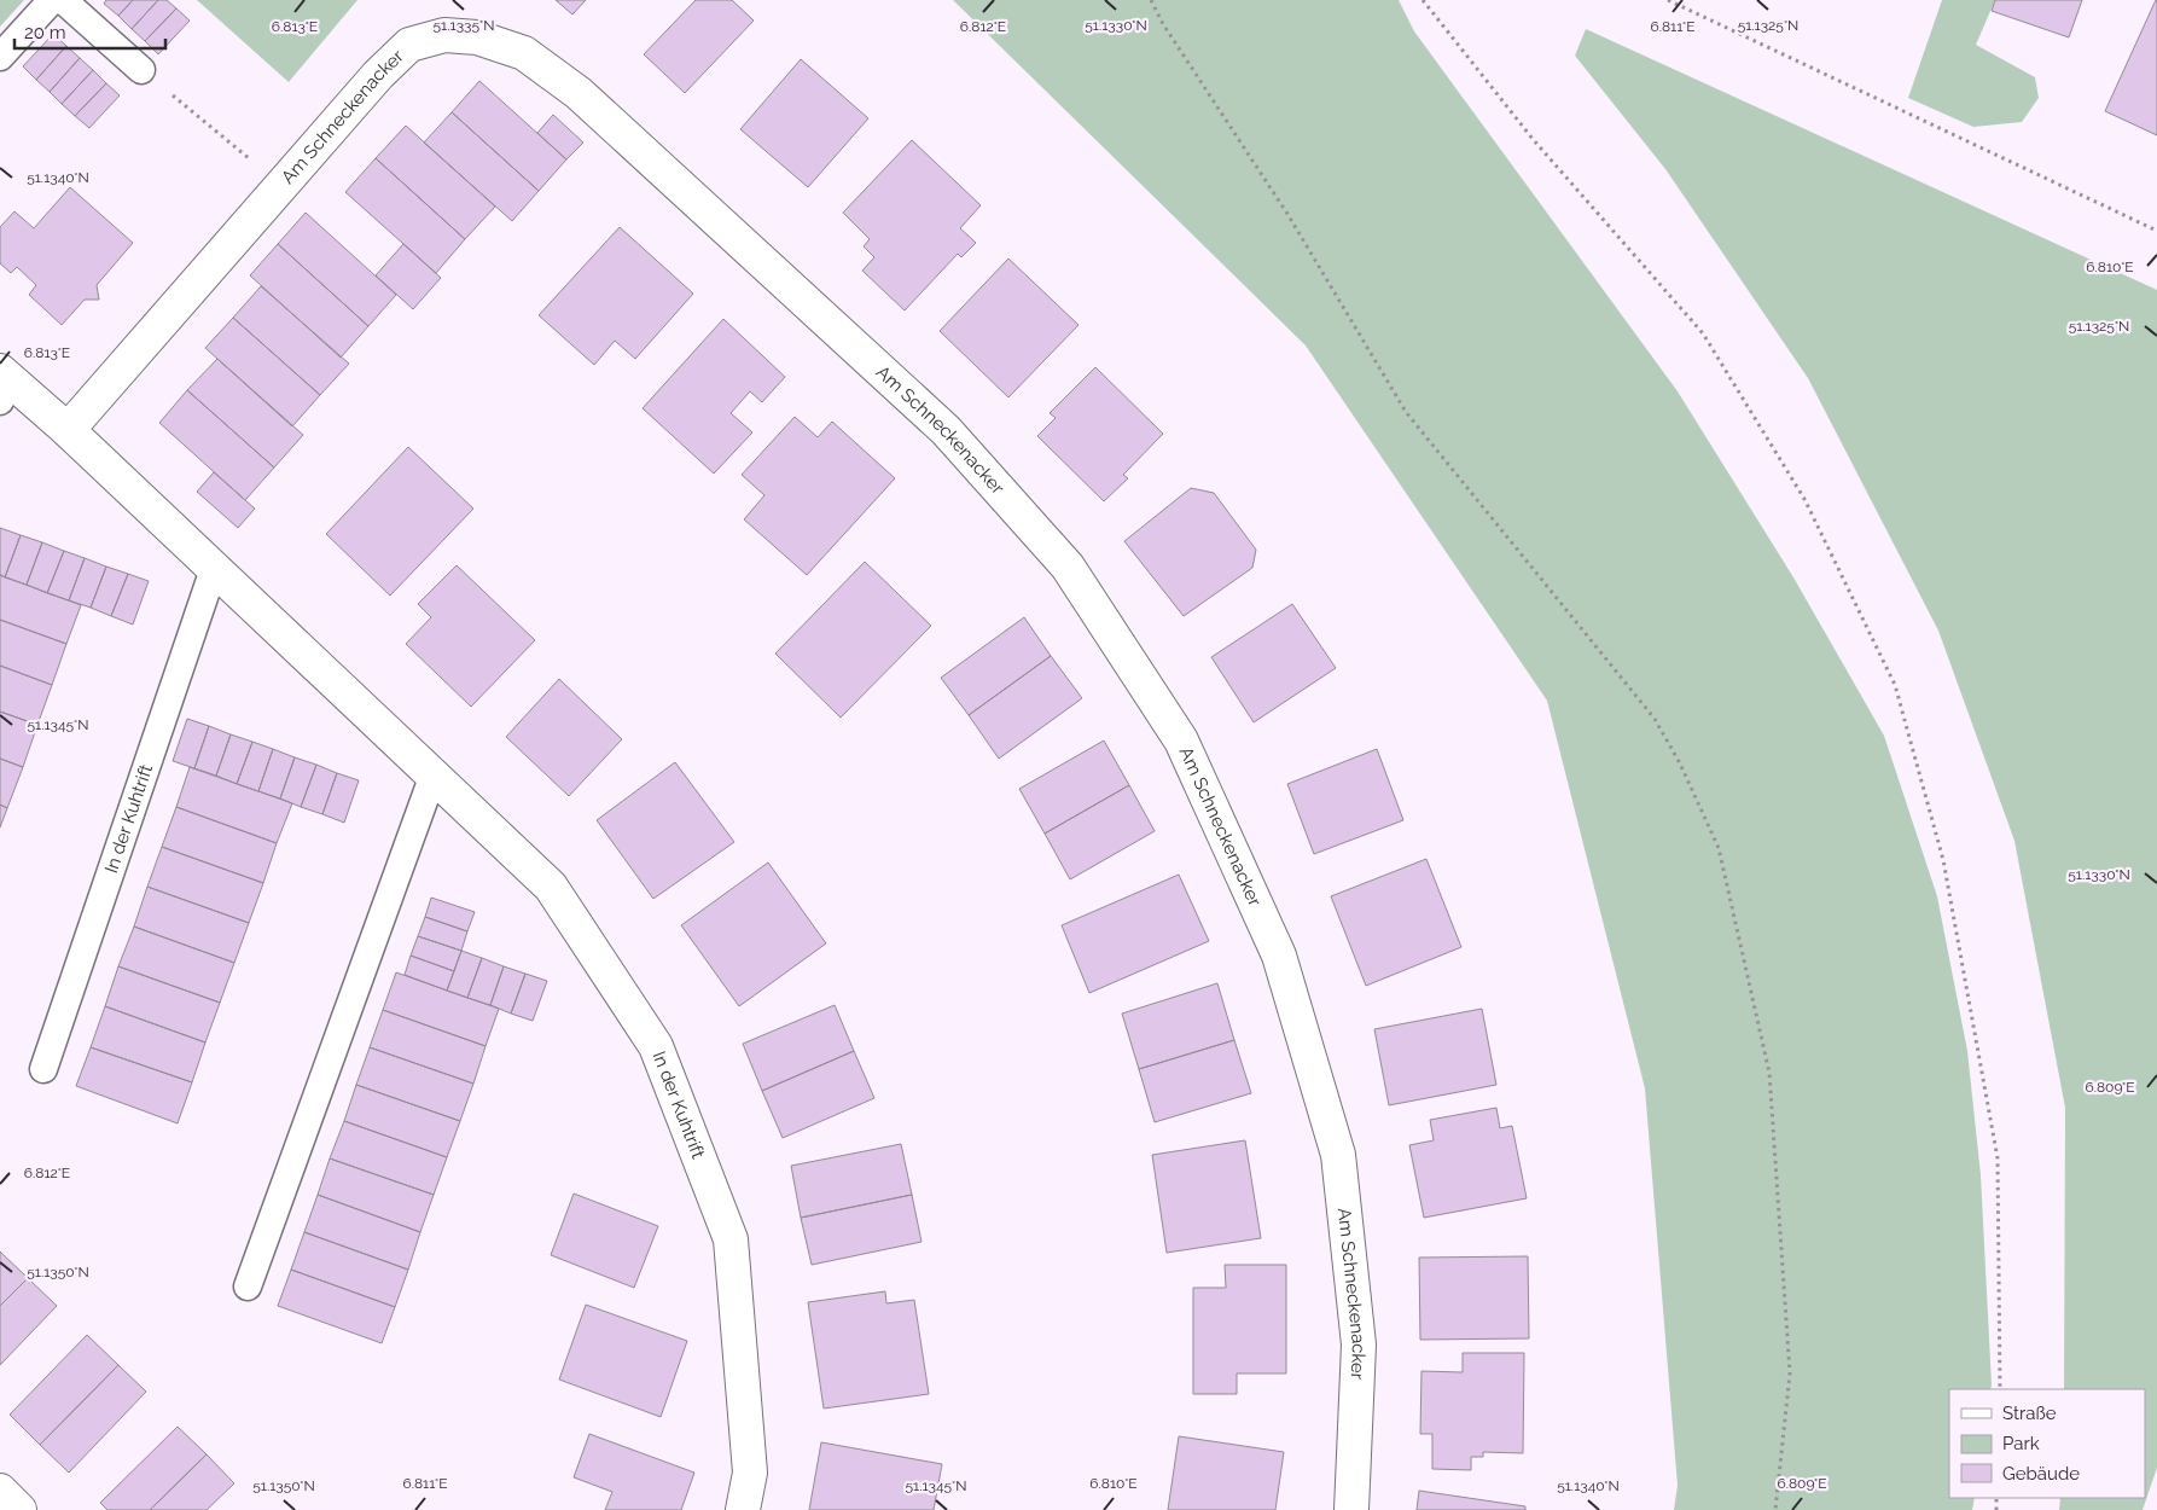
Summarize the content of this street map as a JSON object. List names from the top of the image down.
{
  "streets": {
    "street": ["Am Schneckenacker", "In der Kuhtrift"]
  },
  "crossings": [
    ["Am Schneckenacker", "In der Kuhtrift"]
  ],
  "legend": ["Straße", "Park", "Gebäude"],
  "scale_bar": "20 m",
  "coordinates": [
    "51.1325°N",
    "51.1335°N",
    "51.1330°N",
    "6.813°E",
    "6.812°E",
    "6.811°E",
    "51.1340°N",
    "6.810°E",
    "51.1345°N",
    "6.809°E",
    "51.1350°N"
  ]
}
